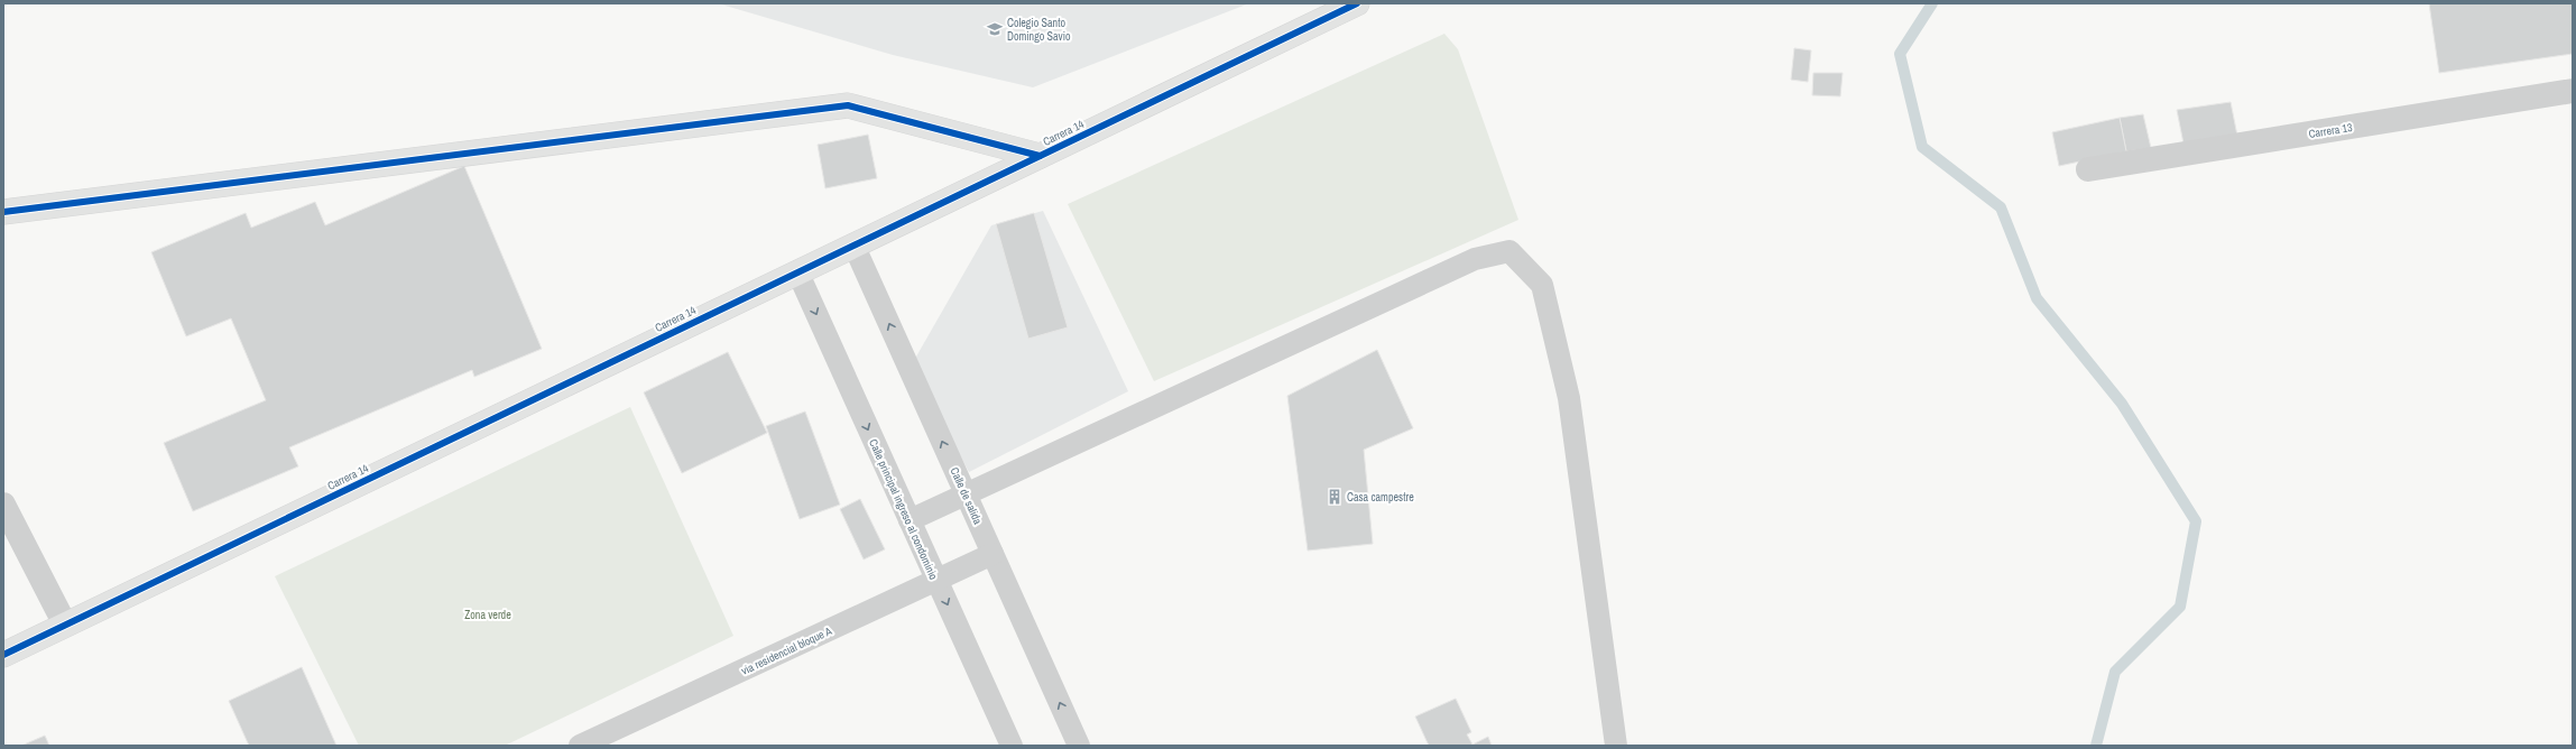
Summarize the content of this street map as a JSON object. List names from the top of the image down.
{
  "streets": {
    "street": ["Carrera 13", "Carrera 14"],
    "lane": ["Calle de salida", "Calle principal ingreso al condominio", "via residencial bloque A"]
  },
  "crossings": [
    ["Carrera 14", "Calle de salida"],
    ["Carrera 14", "Calle principal ingreso al condominio"],
    ["Calle de salida", "via residencial bloque A"],
    ["Calle principal ingreso al condominio", "via residencial bloque A"]
  ],
  "one_way": ["Calle de salida", "Calle principal ingreso al condominio"],
  "parks": ["Zona verde"],
  "places": {
    "school or university": ["Colegio Santo Domingo Savio"],
    "building": ["Casa campestre"]
  }
}
